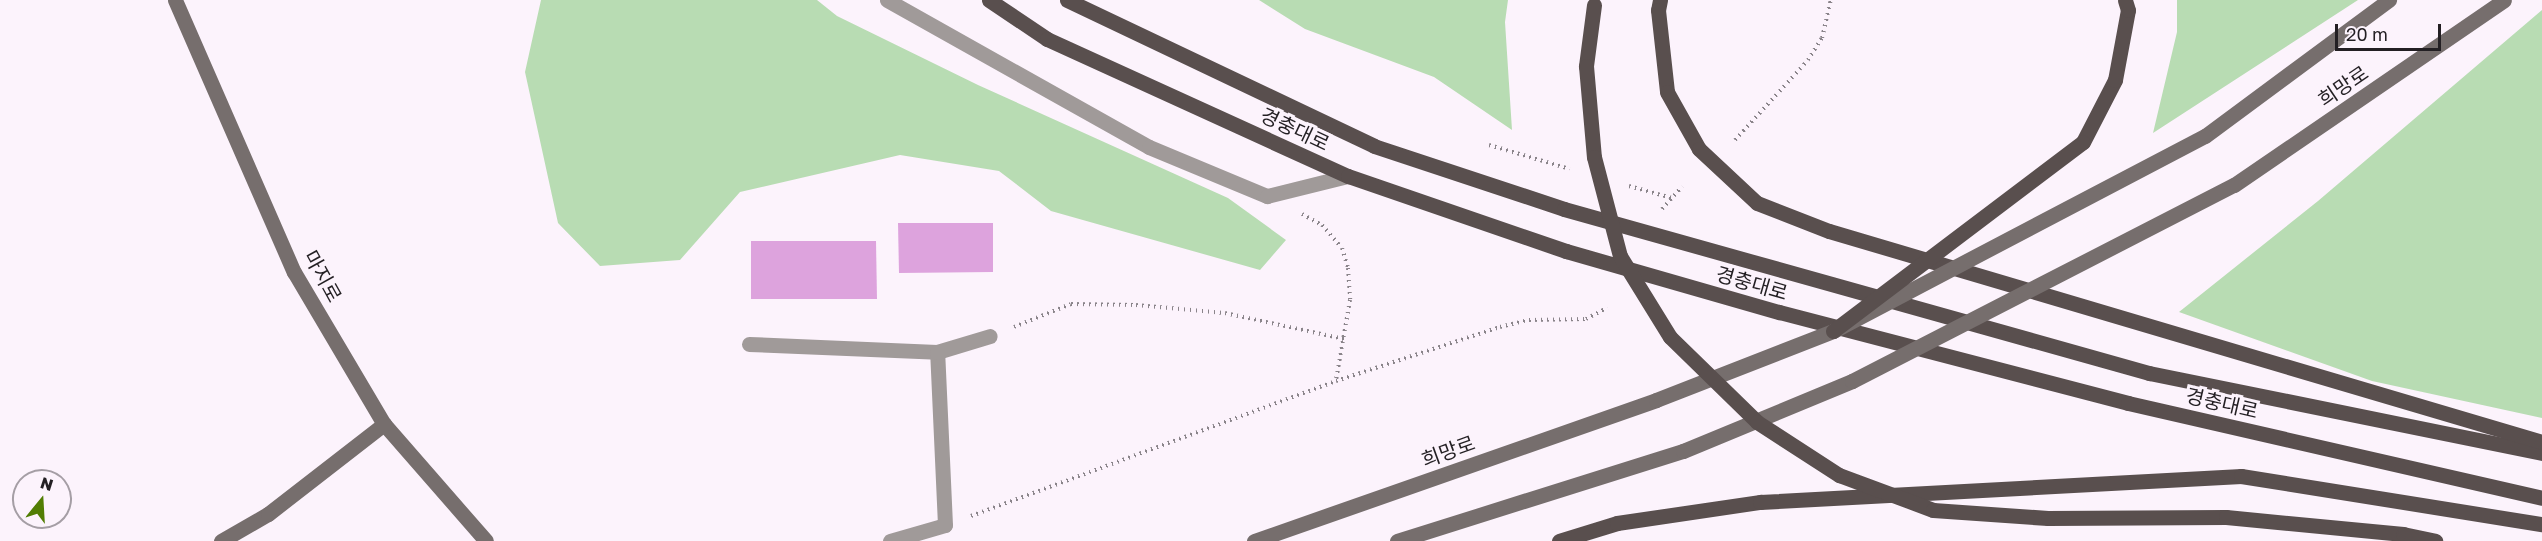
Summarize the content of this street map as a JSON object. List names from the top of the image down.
{
  "streets": {
    "main road": ["희망로", "경충대로", "마지로"]
  },
  "scale_bar": "20 m",
  "north": "top"
}
